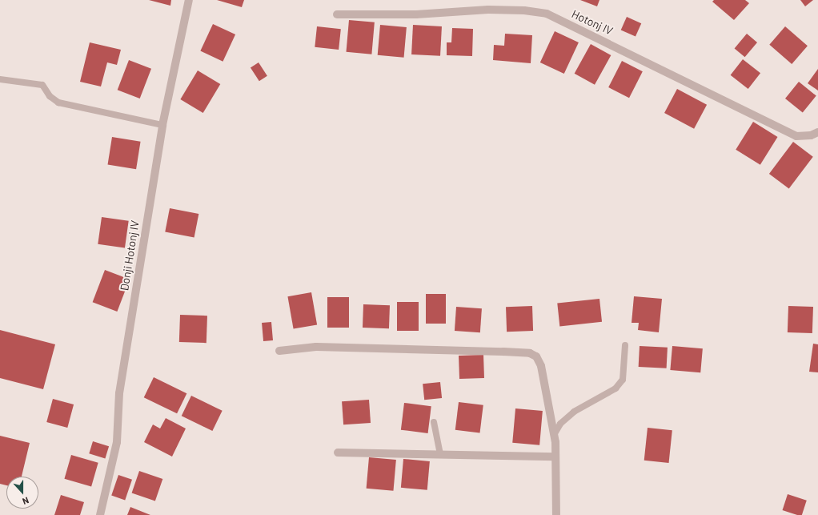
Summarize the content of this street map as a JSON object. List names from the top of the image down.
{
  "streets": {
    "street": ["Hotonj IV", "Donji Hotonj IV"]
  },
  "north": "bottom"
}
